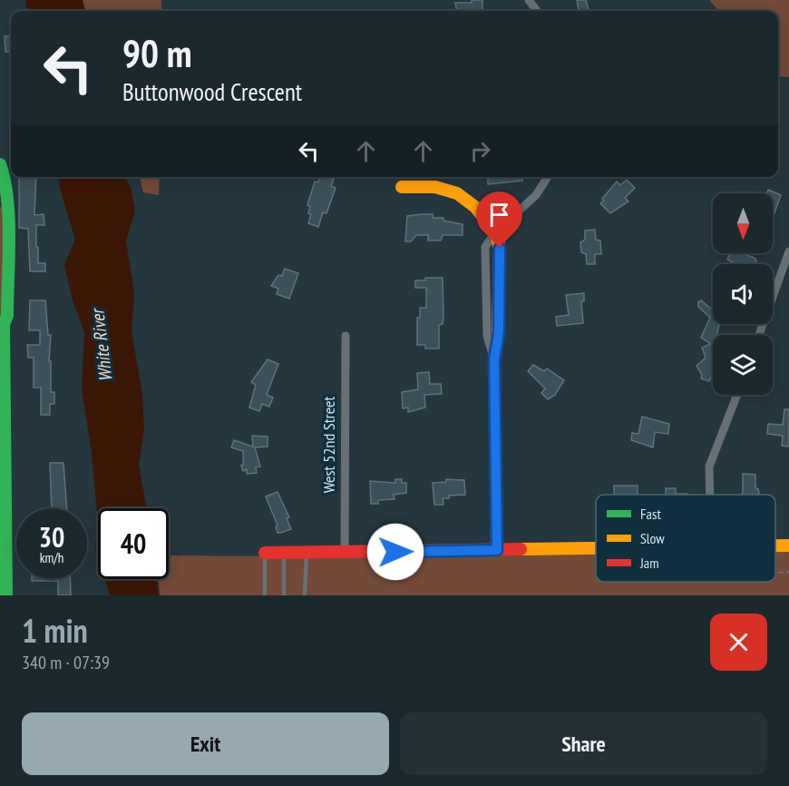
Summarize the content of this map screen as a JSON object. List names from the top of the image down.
{
  "streets": {
    "street": ["West 52nd Street"]
  },
  "water": ["White River"],
  "legend": ["Fast", "Slow", "Jam"],
  "north": "bottom",
  "page": {
    "turn": ["90 m", "Buttonwood Crescent"],
    "speed": "30 km/h",
    "limit": "40",
    "heading": ["1 min", "340 m · 07:39"],
    "buttons": ["Exit", "Share"]
  }
}
